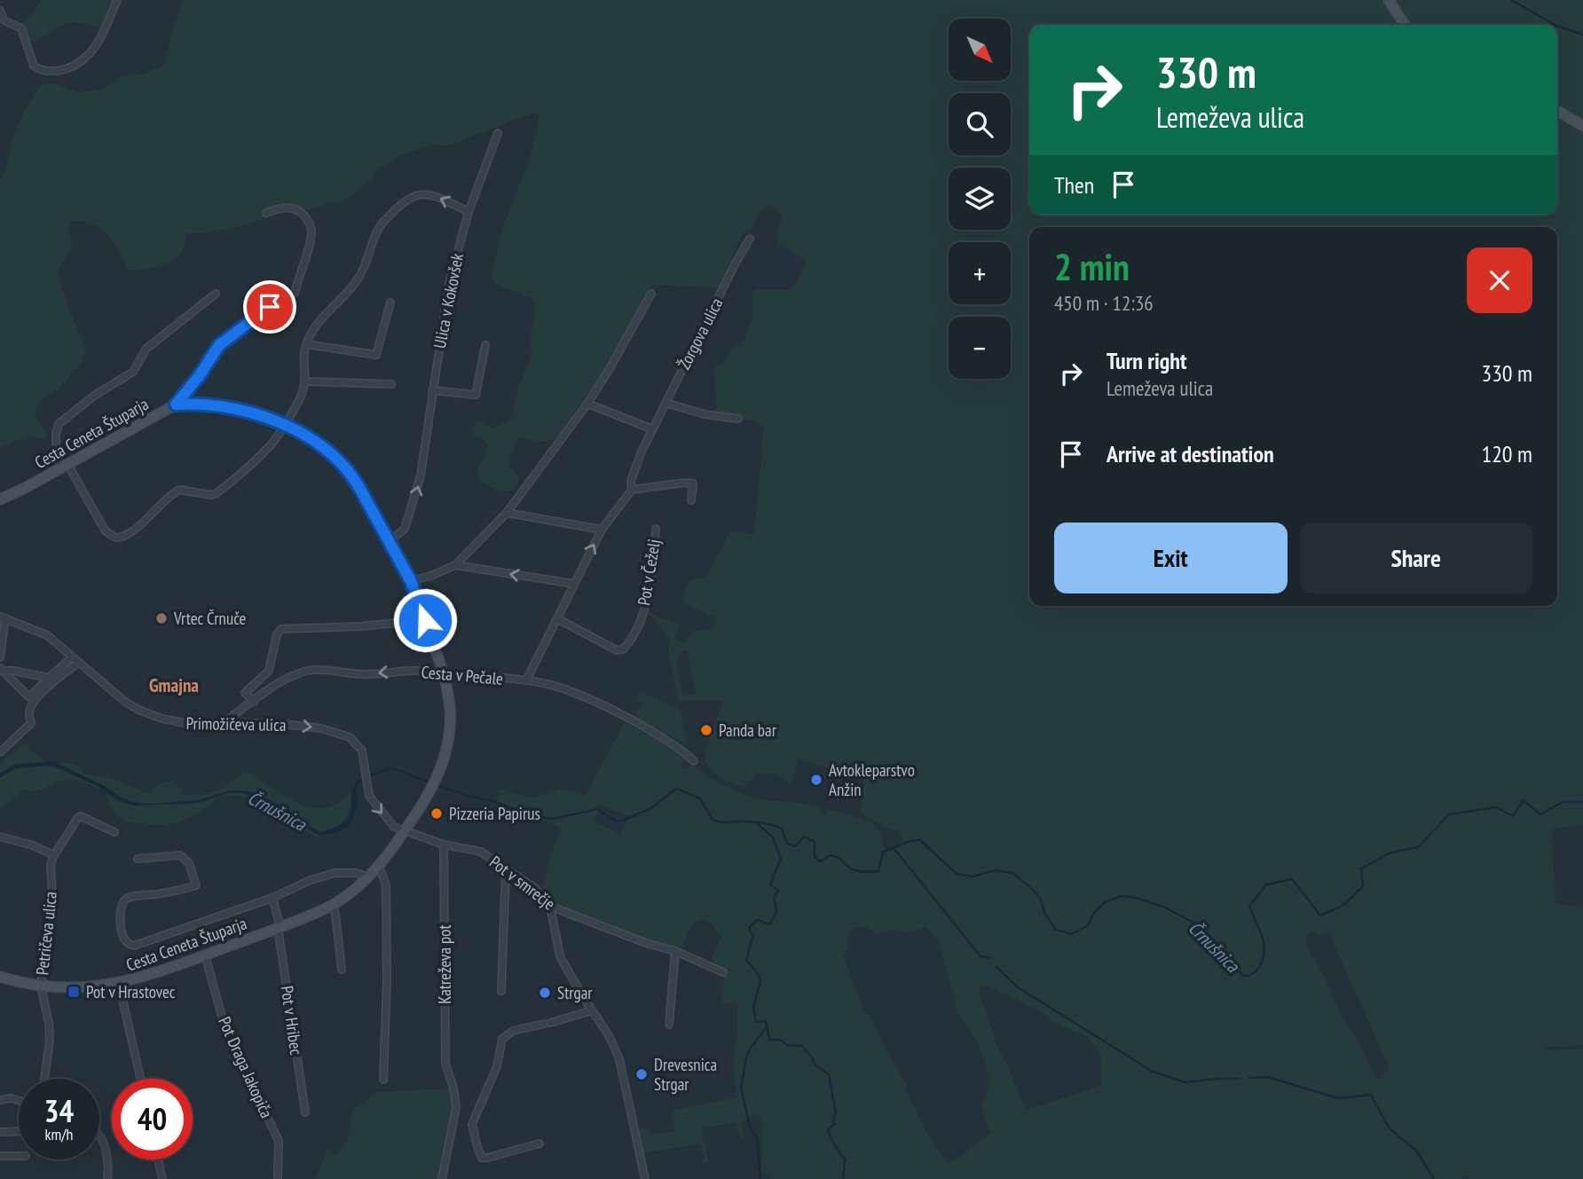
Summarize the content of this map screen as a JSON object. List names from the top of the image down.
{
  "streets": {
    "street": [
      "Ulica v Kokovšek",
      "Žorgova ulica",
      "Cesta Ceneta Štuparja",
      "Pot v Čeželj",
      "Cesta v Pečale",
      "Primožičeva ulica",
      "Pot v smrečje",
      "Petričeva ulica",
      "Katreževa pot",
      "Pot v Hribec",
      "Pot Draga Jakopiča"
    ]
  },
  "crossings": [
    ["Ulica v Kokovšek", "Cesta Ceneta Štuparja"],
    ["Žorgova ulica", "Pot v Čeželj"],
    ["Žorgova ulica", "Cesta v Pečale"],
    ["Cesta Ceneta Štuparja", "Cesta v Pečale"],
    ["Cesta Ceneta Štuparja", "Primožičeva ulica"],
    ["Cesta Ceneta Štuparja", "Pot v smrečje"],
    ["Cesta Ceneta Štuparja", "Petričeva ulica"],
    ["Cesta Ceneta Štuparja", "Pot v Hribec"],
    ["Cesta Ceneta Štuparja", "Pot Draga Jakopiča"],
    ["Cesta v Pečale", "Primožičeva ulica"],
    ["Primožičeva ulica", "Pot v smrečje"],
    ["Pot v smrečje", "Katreževa pot"]
  ],
  "one_way": ["Ulica v Kokovšek", "Cesta v Pečale", "Primožičeva ulica"],
  "districts": ["Gmajna"],
  "water": ["Črnušnica"],
  "places": {
    "other": [
      "Vrtec Črnuče",
      "Panda bar",
      "Avtokleparstvo Anžin",
      "Pizzeria Papirus",
      "Strgar",
      "Drevesnica Strgar"
    ],
    "transit": ["Pot v Hrastovec"]
  },
  "north": "bottom right",
  "page": {
    "map_buttons": ["+", "−"],
    "turn": ["330 m", "Lemeževa ulica"],
    "then": "Then",
    "heading": ["2 min", "450 m · 12:36"],
    "list": [
      {
        "name": "Turn right",
        "note": "Lemeževa ulica",
        "value": "330 m"
      },
      {
        "name": "Arrive at destination",
        "value": "120 m"
      }
    ],
    "buttons": ["Exit", "Share"],
    "speed": "34 km/h",
    "limit": "40"
  }
}
